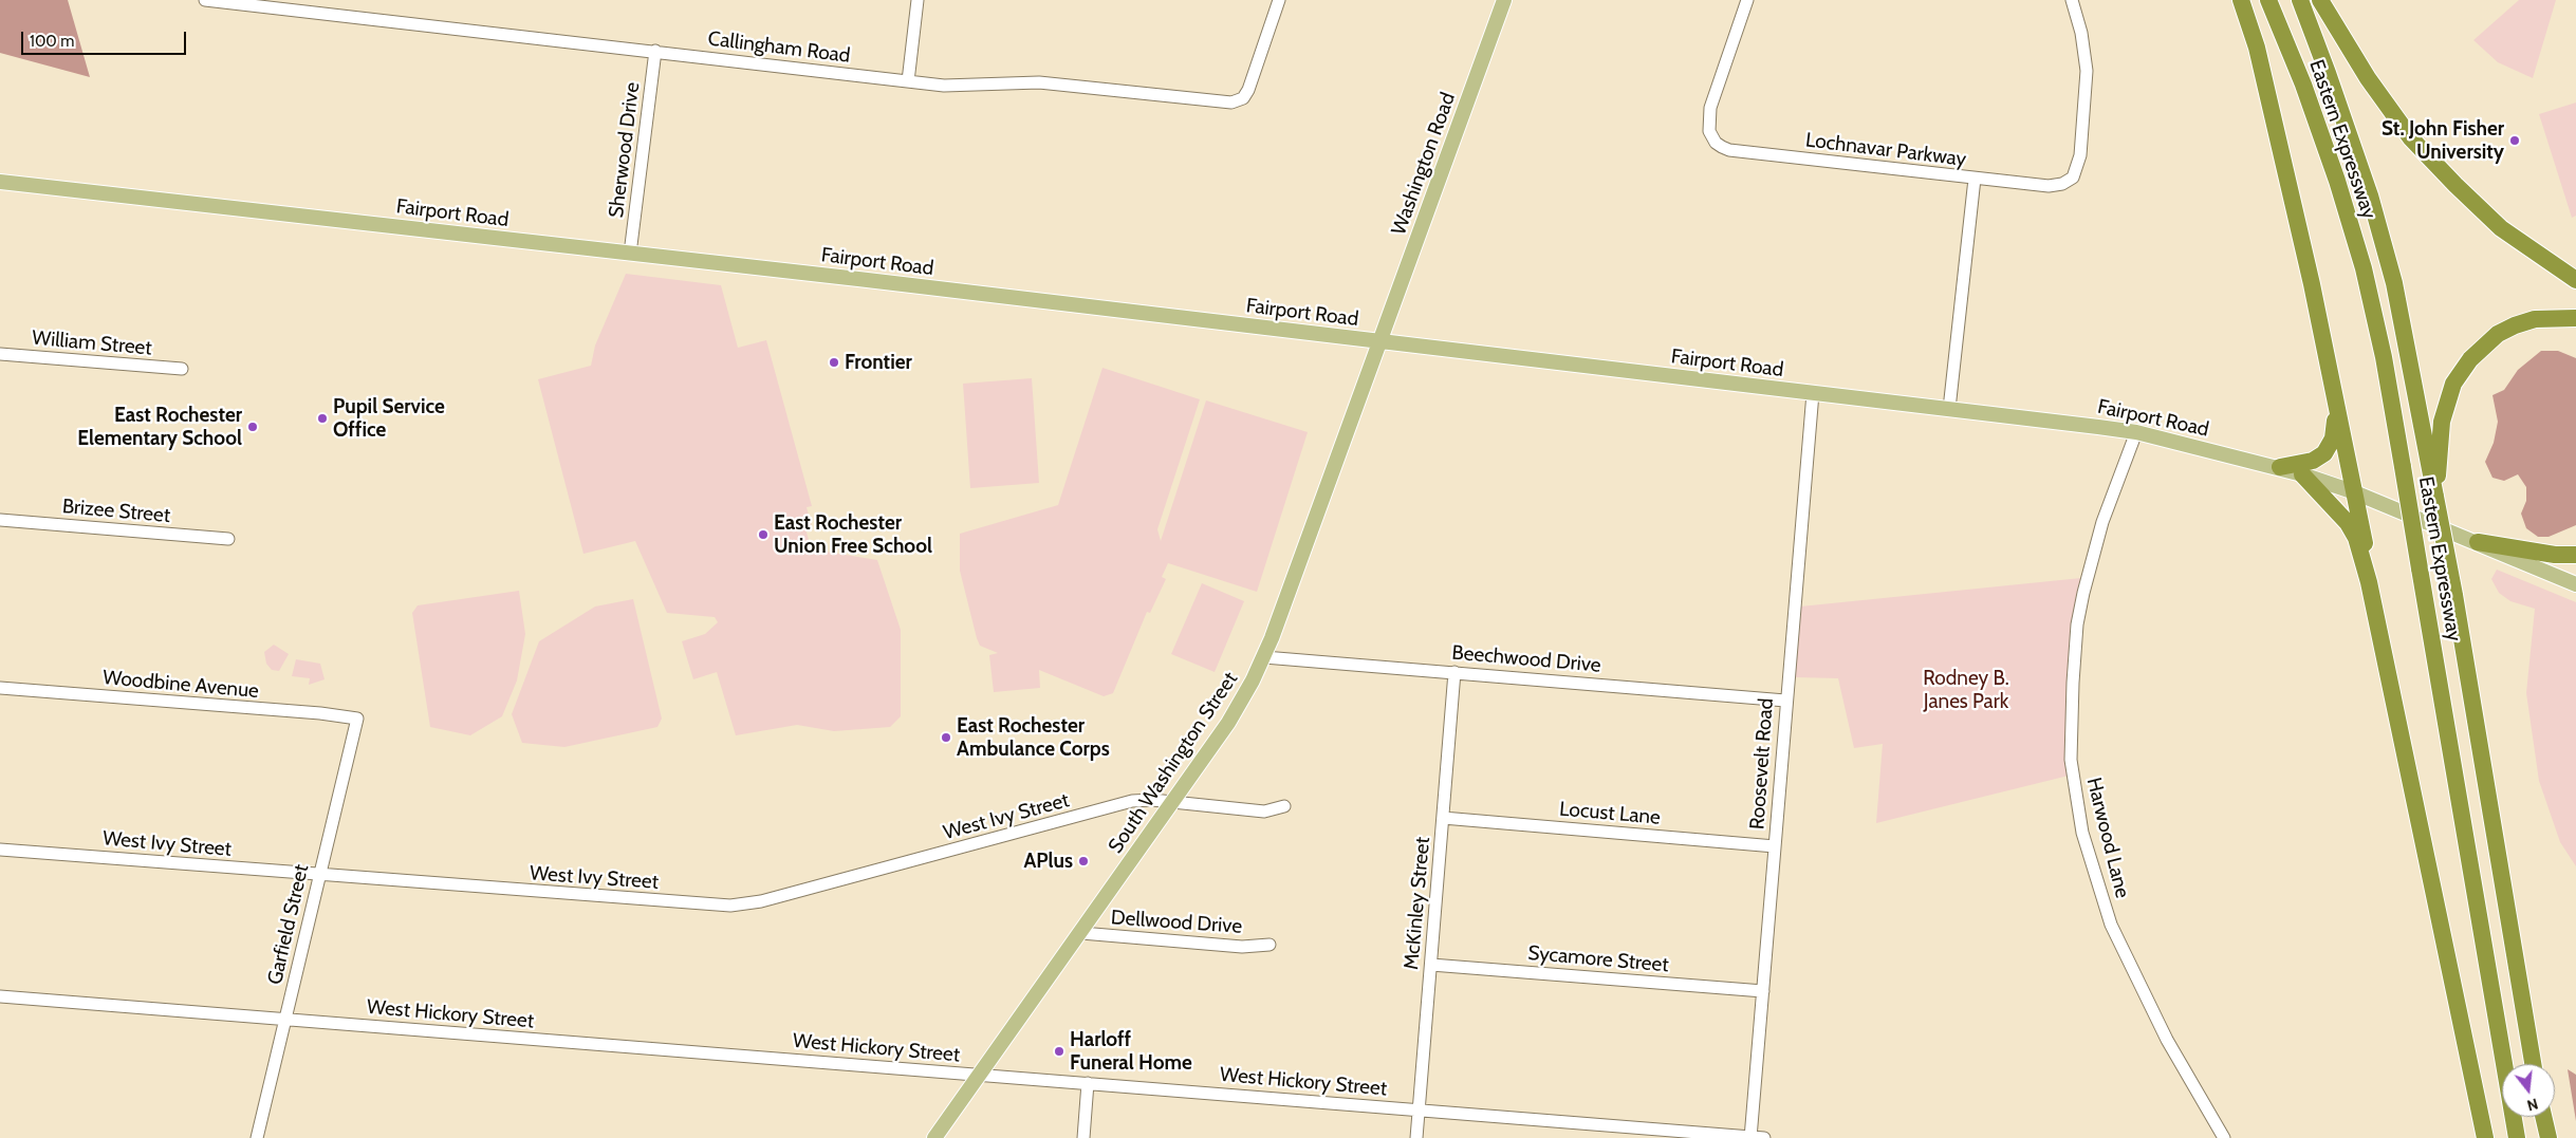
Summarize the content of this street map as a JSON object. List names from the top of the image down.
{
  "streets": {
    "highway": ["Eastern Expressway"],
    "main road": ["Washington Road", "Fairport Road", "South Washington Street"],
    "street": [
      "Callingham Road",
      "Sherwood Drive",
      "Lochnavar Parkway",
      "William Street",
      "Brizee Street",
      "Beechwood Drive",
      "Woodbine Avenue",
      "Roosevelt Road",
      "Locust Lane",
      "West Ivy Street",
      "Harwood Lane",
      "McKinley Street",
      "Dellwood Drive",
      "Garfield Street",
      "Sycamore Street",
      "West Hickory Street"
    ]
  },
  "crossings": [
    ["Callingham Road", "Sherwood Drive"],
    ["Sherwood Drive", "Fairport Road"],
    ["Lochnavar Parkway", "Fairport Road"],
    ["Washington Road", "Fairport Road"],
    ["Washington Road", "South Washington Street"],
    ["Fairport Road", "South Washington Street"],
    ["Fairport Road", "Roosevelt Road"],
    ["Fairport Road", "Harwood Lane"],
    ["Beechwood Drive", "South Washington Street"],
    ["Beechwood Drive", "Roosevelt Road"],
    ["Beechwood Drive", "McKinley Street"],
    ["Woodbine Avenue", "Garfield Street"],
    ["South Washington Street", "West Ivy Street"],
    ["South Washington Street", "Dellwood Drive"],
    ["South Washington Street", "West Hickory Street"],
    ["Roosevelt Road", "Locust Lane"],
    ["Roosevelt Road", "Sycamore Street"],
    ["Roosevelt Road", "West Hickory Street"],
    ["Locust Lane", "McKinley Street"],
    ["West Ivy Street", "Garfield Street"],
    ["McKinley Street", "Sycamore Street"],
    ["McKinley Street", "West Hickory Street"],
    ["Garfield Street", "West Hickory Street"]
  ],
  "parks": ["Rodney B. Janes Park"],
  "places": [
    "St. John Fisher University",
    "Frontier",
    "Pupil Service Office",
    "East Rochester Elementary School",
    "East Rochester Union Free School",
    "East Rochester Ambulance Corps",
    "APlus",
    "Harloff Funeral Home"
  ],
  "scale_bar": "100 m",
  "north": "bottom"
}
